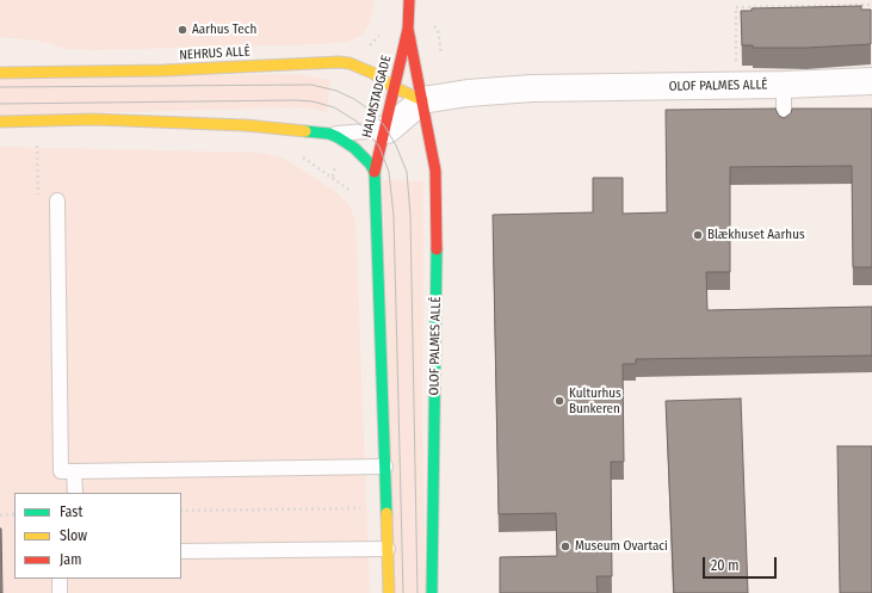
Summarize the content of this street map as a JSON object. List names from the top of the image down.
{
  "streets": {
    "street": ["NEHRUS ALLÉ", "OLOF PALMES ALLÉ", "HALMSTADGADE"]
  },
  "crossings": [
    ["NEHRUS ALLÉ", "OLOF PALMES ALLÉ"],
    ["NEHRUS ALLÉ", "HALMSTADGADE"],
    ["OLOF PALMES ALLÉ", "HALMSTADGADE"]
  ],
  "places": [
    "Aarhus Tech",
    "Blækhuset Aarhus",
    "Kulturhus Bunkeren",
    "Museum Ovartaci"
  ],
  "legend": ["Fast", "Slow", "Jam"],
  "scale_bar": "20 m"
}
